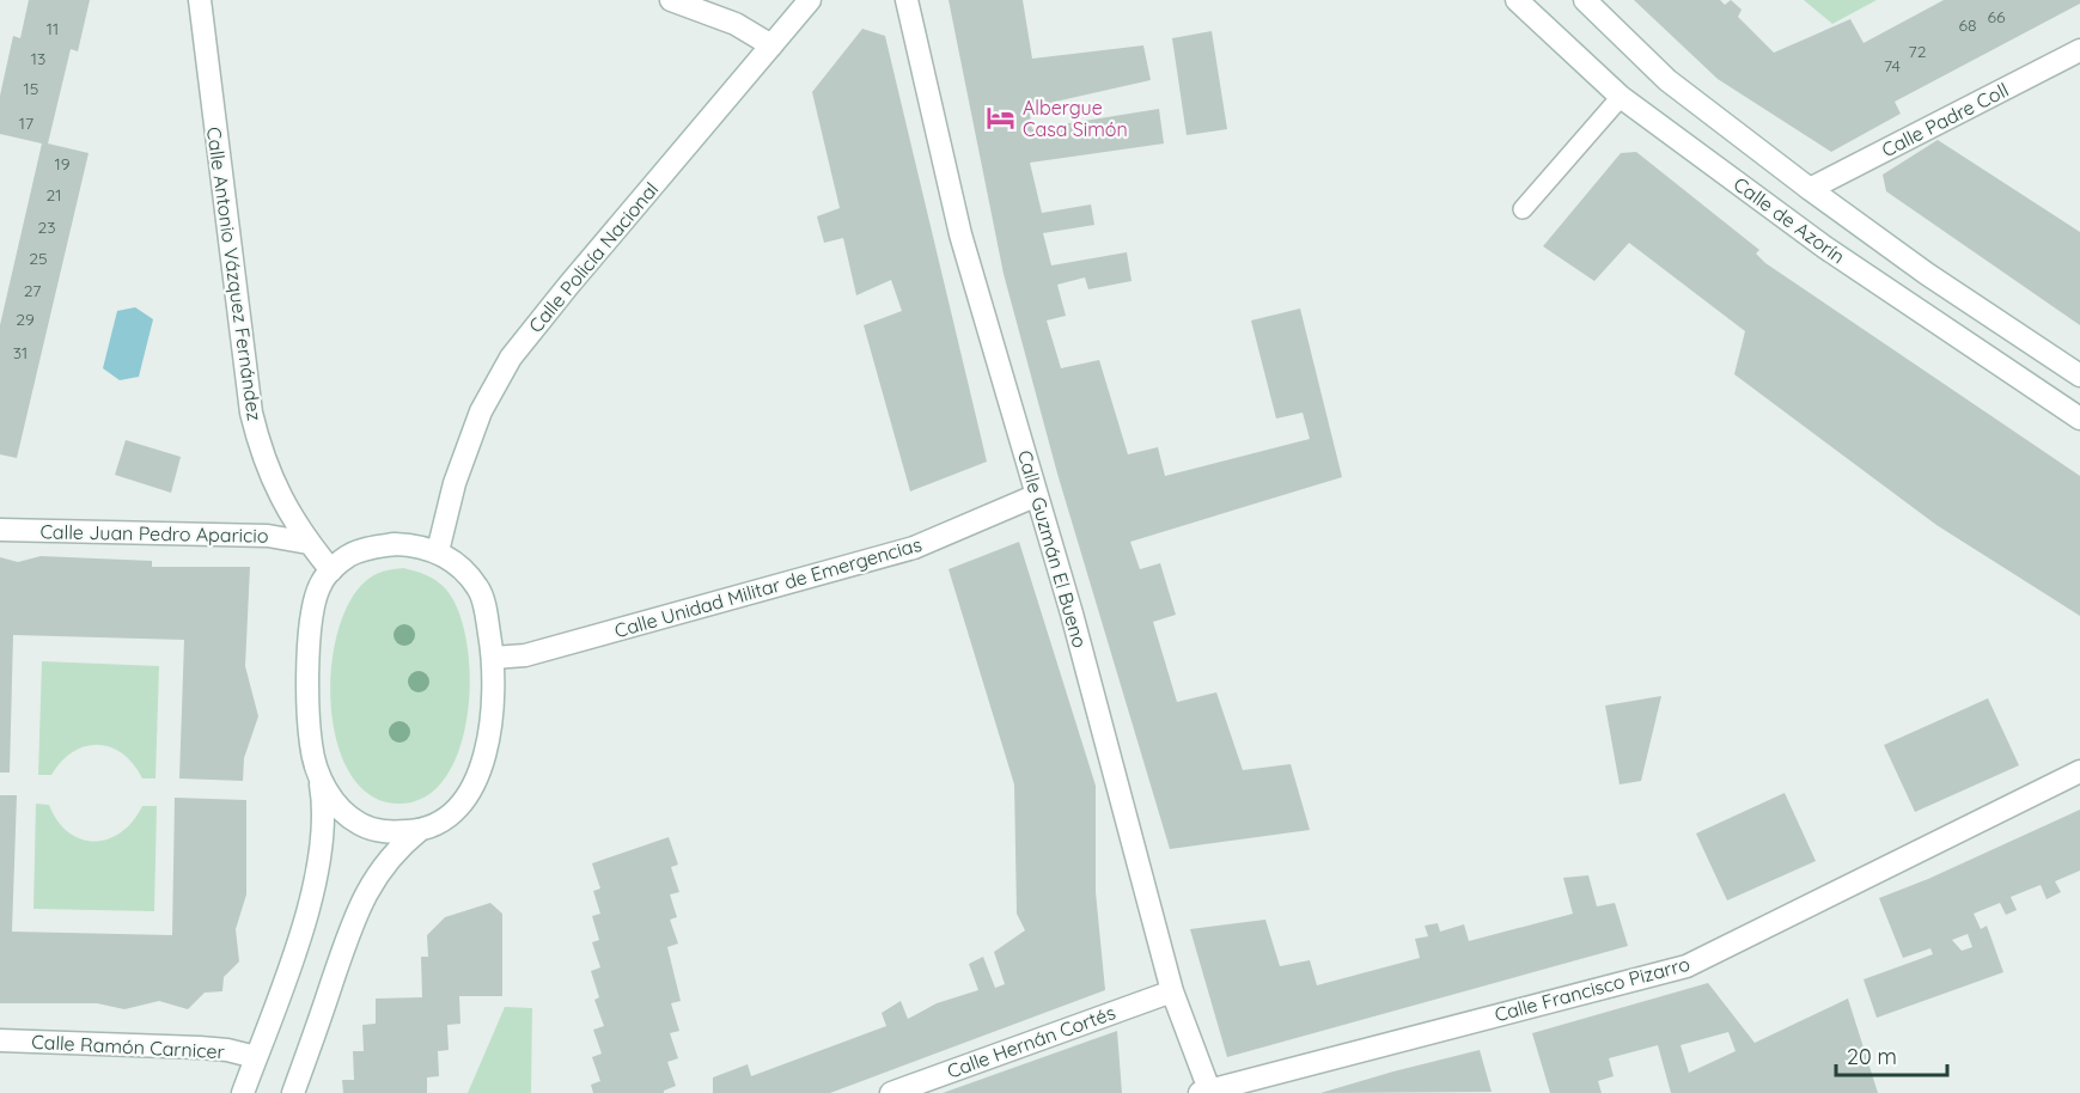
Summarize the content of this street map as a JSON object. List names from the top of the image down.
{
  "streets": {
    "street": [
      "Calle Padre Coll",
      "Calle de Azorín",
      "Calle Policía Nacional",
      "Calle Antonio Vázquez Fernández",
      "Calle Juan Pedro Aparicio",
      "Calle Guzmán El Bueno",
      "Calle Unidad Militar de Emergencias",
      "Calle Francisco Pizarro",
      "Calle Hernán Cortés",
      "Calle Ramón Carnicer"
    ]
  },
  "crossings": [
    ["Calle Padre Coll", "Calle de Azorín"],
    ["Calle Policía Nacional", "Calle Antonio Vázquez Fernández"],
    ["Calle Policía Nacional", "Calle Unidad Militar de Emergencias"],
    ["Calle Antonio Vázquez Fernández", "Calle Juan Pedro Aparicio"],
    ["Calle Antonio Vázquez Fernández", "Calle Unidad Militar de Emergencias"],
    ["Calle Guzmán El Bueno", "Calle Unidad Militar de Emergencias"],
    ["Calle Guzmán El Bueno", "Calle Francisco Pizarro"],
    ["Calle Guzmán El Bueno", "Calle Hernán Cortés"]
  ],
  "places": {
    "hotel": ["Albergue Casa Simón"]
  },
  "house_numbers": [
    "66",
    "68",
    "11",
    "72",
    "13",
    "74",
    "15",
    "17",
    "19",
    "21",
    "23",
    "25",
    "27",
    "29",
    "31"
  ],
  "scale_bar": "20 m"
}
